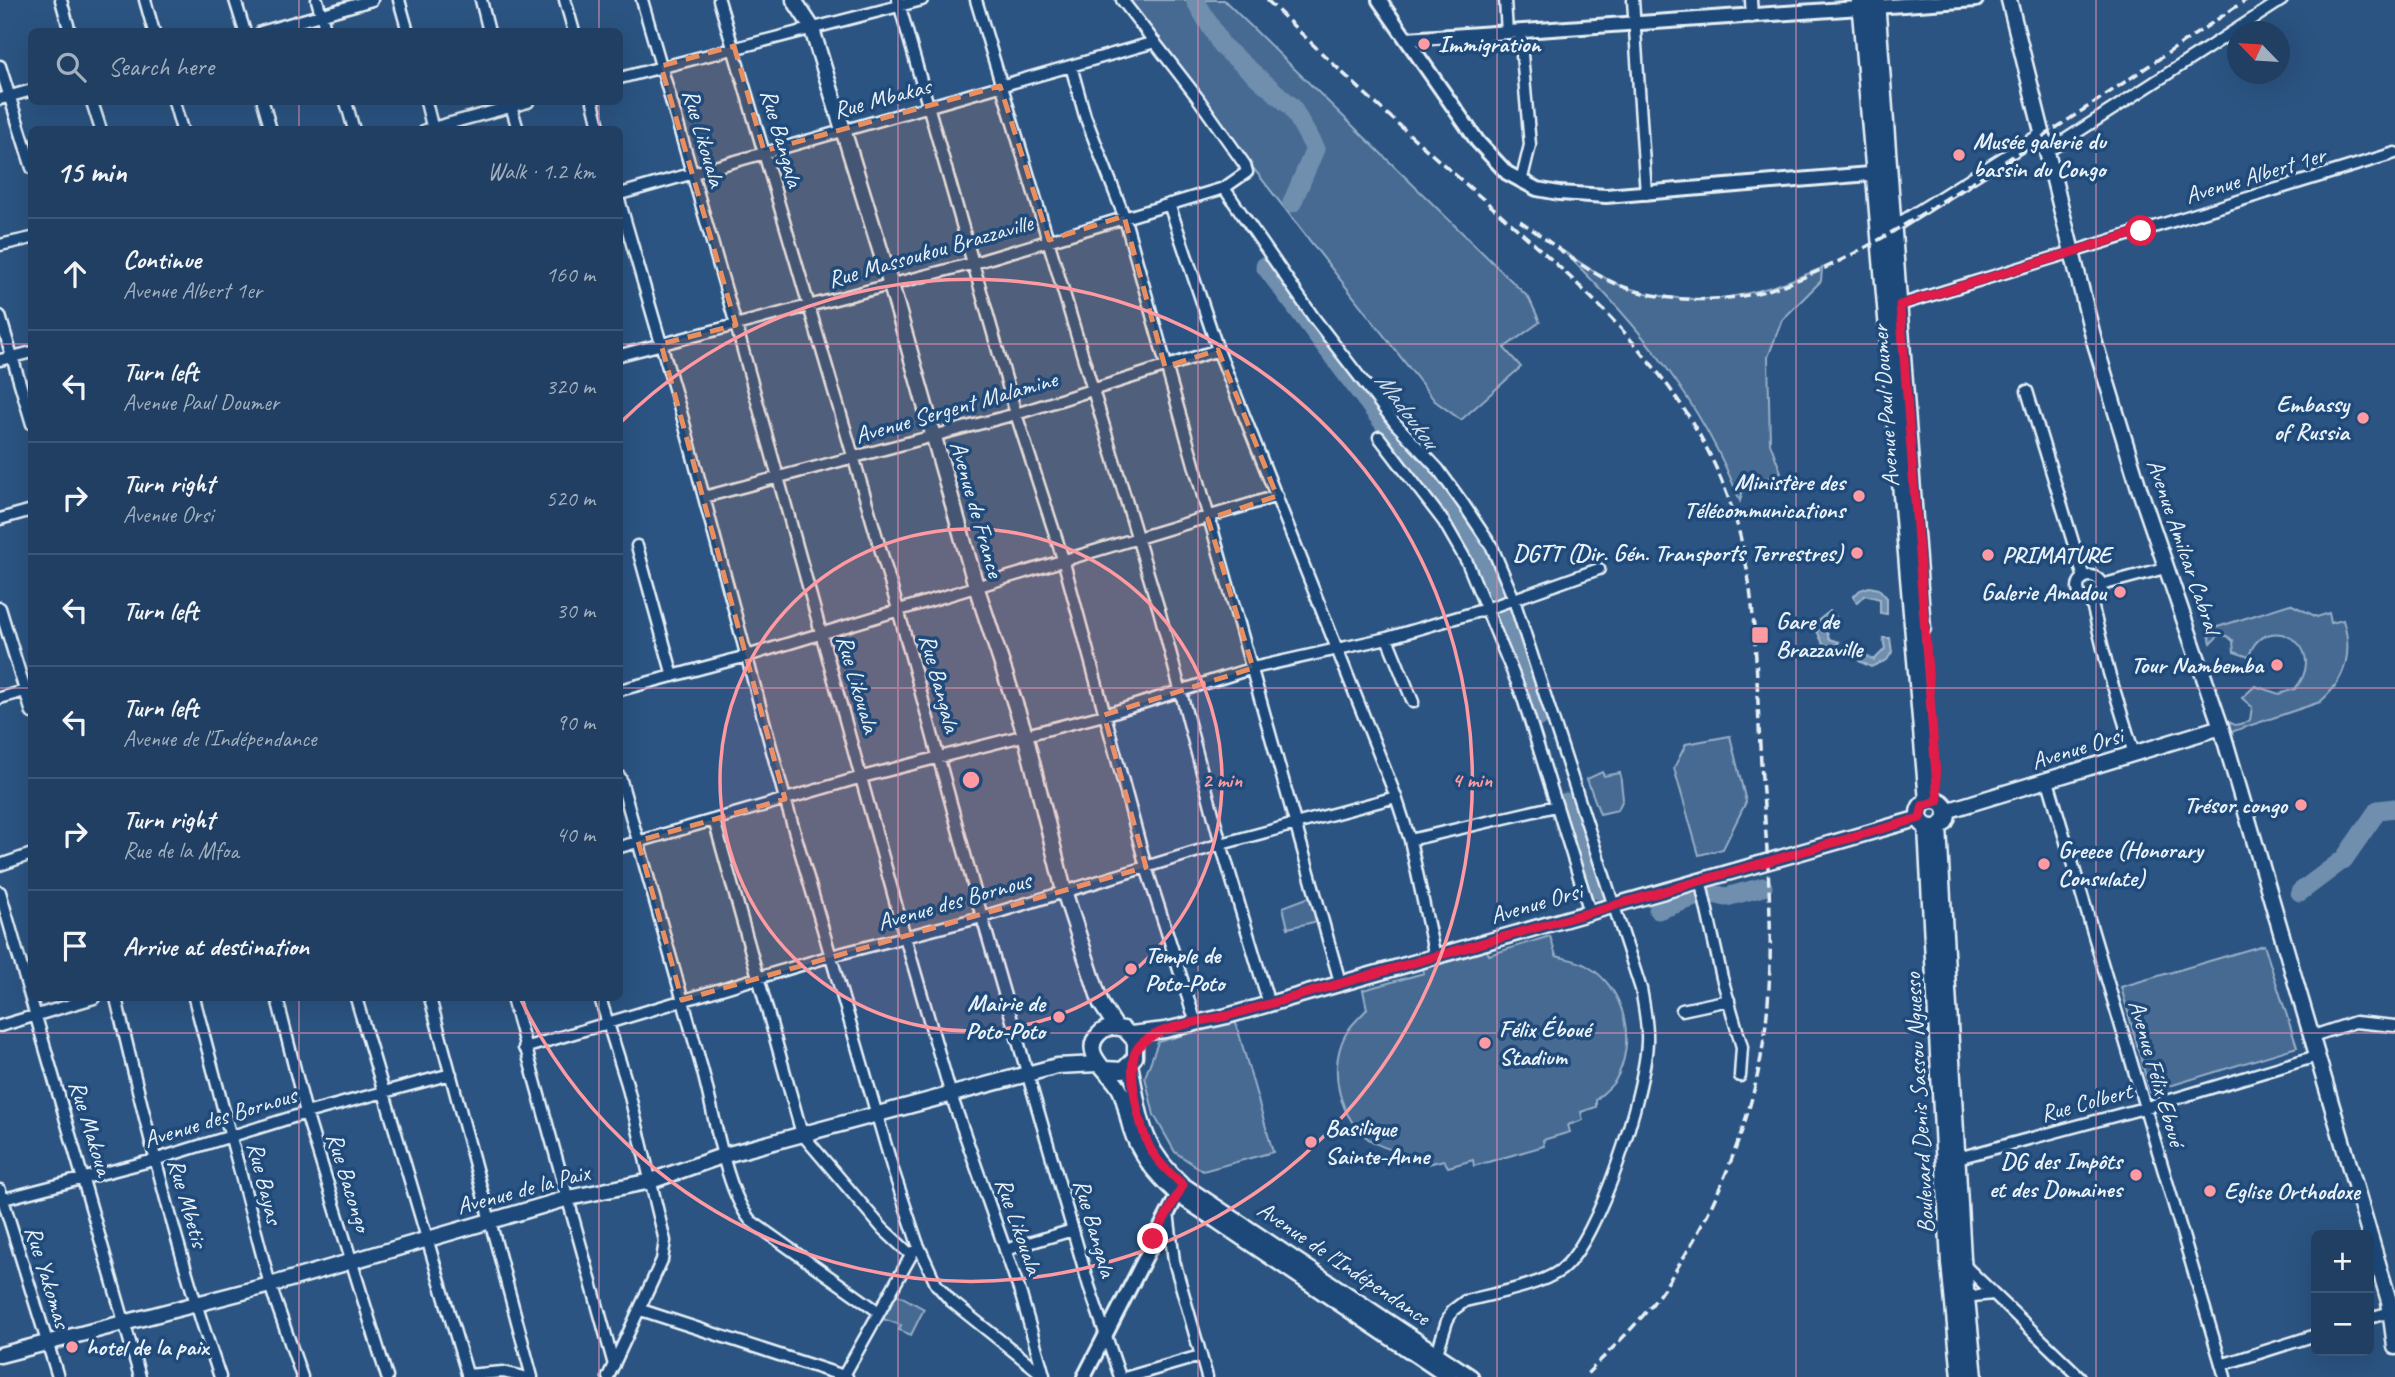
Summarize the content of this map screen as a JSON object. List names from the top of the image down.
{
  "streets": {
    "main road": [
      "Avenue Paul Doumer",
      "Avenue de France",
      "Avenue Amilcar Cabral",
      "Avenue Orsi",
      "Boulevard Denis Sassou Nguesso",
      "Avenue de la Paix",
      "Avenue de l'Indépendance"
    ],
    "street": [
      "Rue Mbakas",
      "Rue Likouala",
      "Rue Bangala",
      "Avenue Albert 1er",
      "Rue Massoukou Brazzaville",
      "Avenue Sergent Malamine",
      "Avenue des Bornous",
      "Avenue Félix Eboué",
      "Rue Colbert",
      "Rue Makoua",
      "Rue Bacongo",
      "Rue Bayas",
      "Rue Mbetis",
      "Rue Yakomas"
    ]
  },
  "crossings": [
    ["Rue Mbakas", "Rue Likouala"],
    ["Rue Mbakas", "Rue Bangala"],
    ["Rue Mbakas", "Rue Massoukou Brazzaville"],
    ["Rue Mbakas", "Avenue de France"],
    ["Rue Likouala", "Rue Massoukou Brazzaville"],
    ["Rue Likouala", "Avenue Sergent Malamine"],
    ["Rue Likouala", "Avenue des Bornous"],
    ["Rue Likouala", "Avenue de la Paix"],
    ["Rue Bangala", "Rue Massoukou Brazzaville"],
    ["Rue Bangala", "Avenue Sergent Malamine"],
    ["Rue Bangala", "Avenue des Bornous"],
    ["Rue Bangala", "Avenue de la Paix"],
    ["Avenue Albert 1er", "Avenue Paul Doumer"],
    ["Avenue Albert 1er", "Avenue Amilcar Cabral"],
    ["Rue Massoukou Brazzaville", "Avenue de France"],
    ["Avenue Paul Doumer", "Avenue Orsi"],
    ["Avenue Sergent Malamine", "Avenue de France"],
    ["Avenue de France", "Avenue des Bornous"],
    ["Avenue Amilcar Cabral", "Avenue Orsi"],
    ["Avenue Amilcar Cabral", "Rue Colbert"],
    ["Avenue Orsi", "Avenue Félix Eboué"],
    ["Avenue Orsi", "Boulevard Denis Sassou Nguesso"],
    ["Avenue Orsi", "Avenue de l'Indépendance"],
    ["Avenue des Bornous", "Rue Makoua"],
    ["Avenue des Bornous", "Rue Bacongo"],
    ["Avenue des Bornous", "Rue Bayas"],
    ["Avenue des Bornous", "Rue Mbetis"],
    ["Avenue des Bornous", "Rue Yakomas"],
    ["Avenue Félix Eboué", "Rue Colbert"],
    ["Rue Colbert", "Boulevard Denis Sassou Nguesso"],
    ["Rue Makoua", "Avenue de la Paix"],
    ["Rue Bacongo", "Avenue de la Paix"],
    ["Rue Bayas", "Avenue de la Paix"],
    ["Avenue de la Paix", "Rue Mbetis"],
    ["Avenue de la Paix", "Rue Yakomas"]
  ],
  "water": ["Madoukou"],
  "places": {
    "other": [
      "Immigration",
      "Musée galerie du bassin du Congo",
      "Embassy of Russia",
      "Ministère des Télécommunications",
      "DGTT (Dir. Gén. Transports Terrestres)",
      "PRIMATURE",
      "Galerie Amadou",
      "Tour Nambemba",
      "Trésor congo",
      "Greece (Honorary Consulate)",
      "Temple de Poto-Poto",
      "Mairie de Poto-Poto",
      "Félix Éboué Stadium",
      "Basilique Sainte-Anne",
      "DG des Impôts et des Domaines",
      "Eglise Orthodoxe",
      "hotel de la paix"
    ],
    "transit": ["Gare de Brazzaville"]
  },
  "north": "top left",
  "page": {
    "search": "Search here",
    "heading": ["15 min", "Walk · 1.2 km"],
    "list": [
      ["Continue", "Avenue Albert 1er", "160 m"],
      ["Turn left", "Avenue Paul Doumer", "320 m"],
      ["Turn right", "Avenue Orsi", "520 m"],
      ["Turn left", "30 m"],
      ["Turn left", "Avenue de l'Indépendance", "90 m"],
      ["Turn right", "Rue de la Mfoa", "40 m"],
      "Arrive at destination"
    ],
    "map_buttons": ["+", "−"]
  },
  "rings": ["2 min", "4 min"]
}
